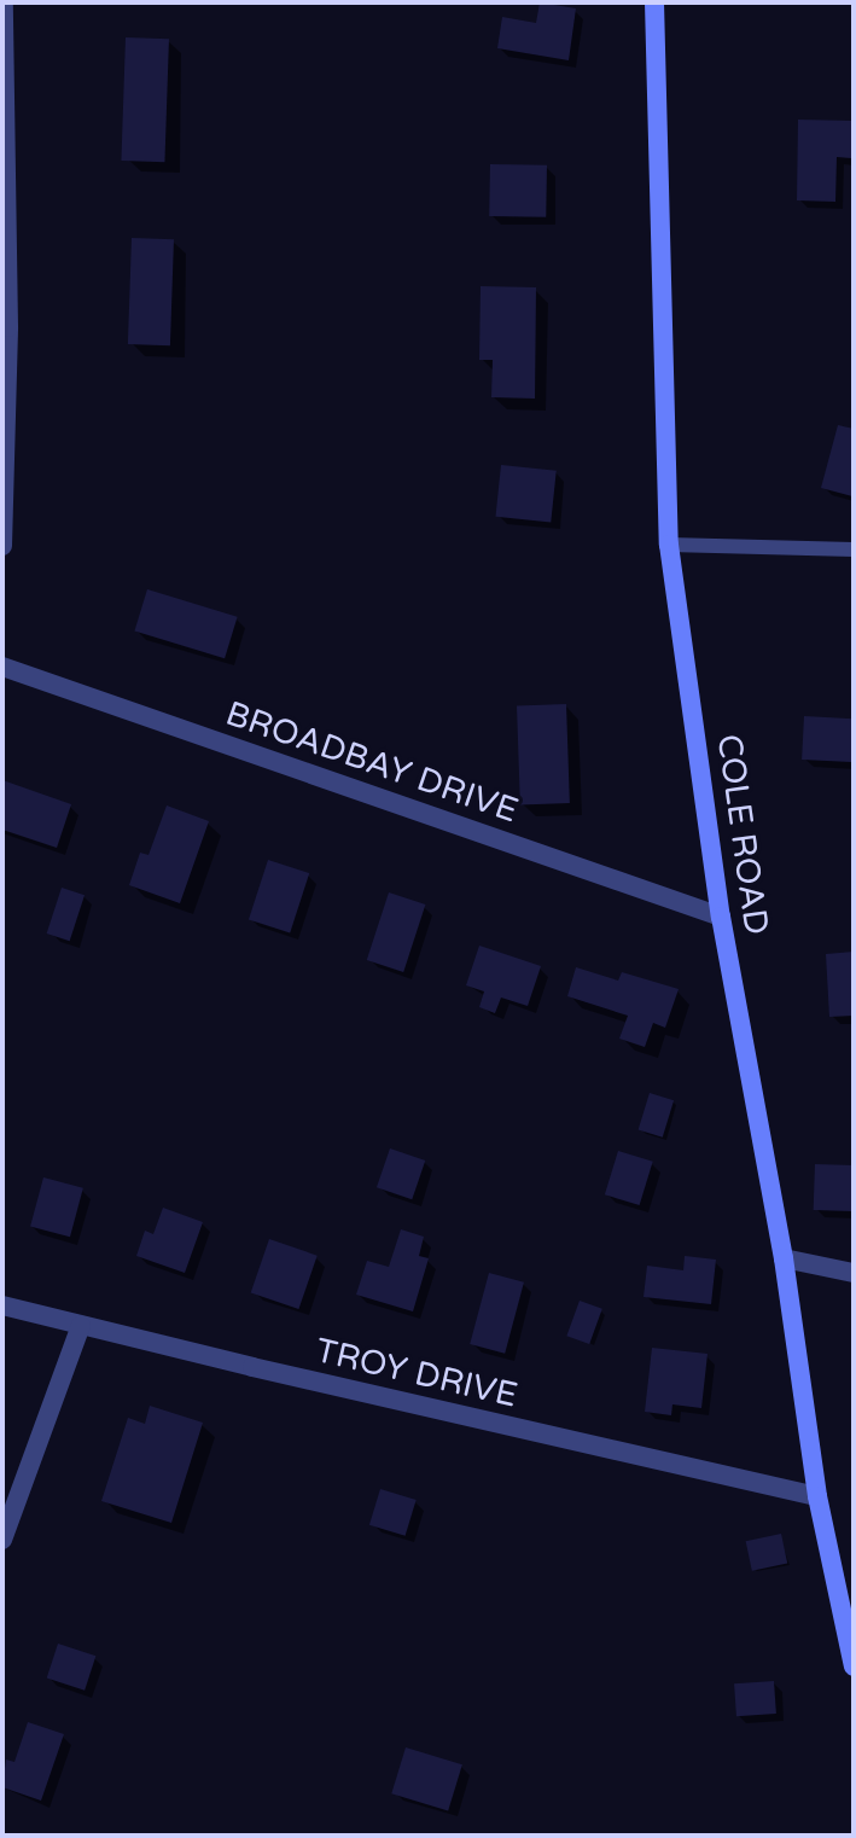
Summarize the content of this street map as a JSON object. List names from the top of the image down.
{
  "streets": {
    "street": ["BROADBAY DRIVE", "COLE ROAD", "TROY DRIVE"]
  },
  "crossings": [
    ["BROADBAY DRIVE", "COLE ROAD"],
    ["COLE ROAD", "TROY DRIVE"]
  ]
}
